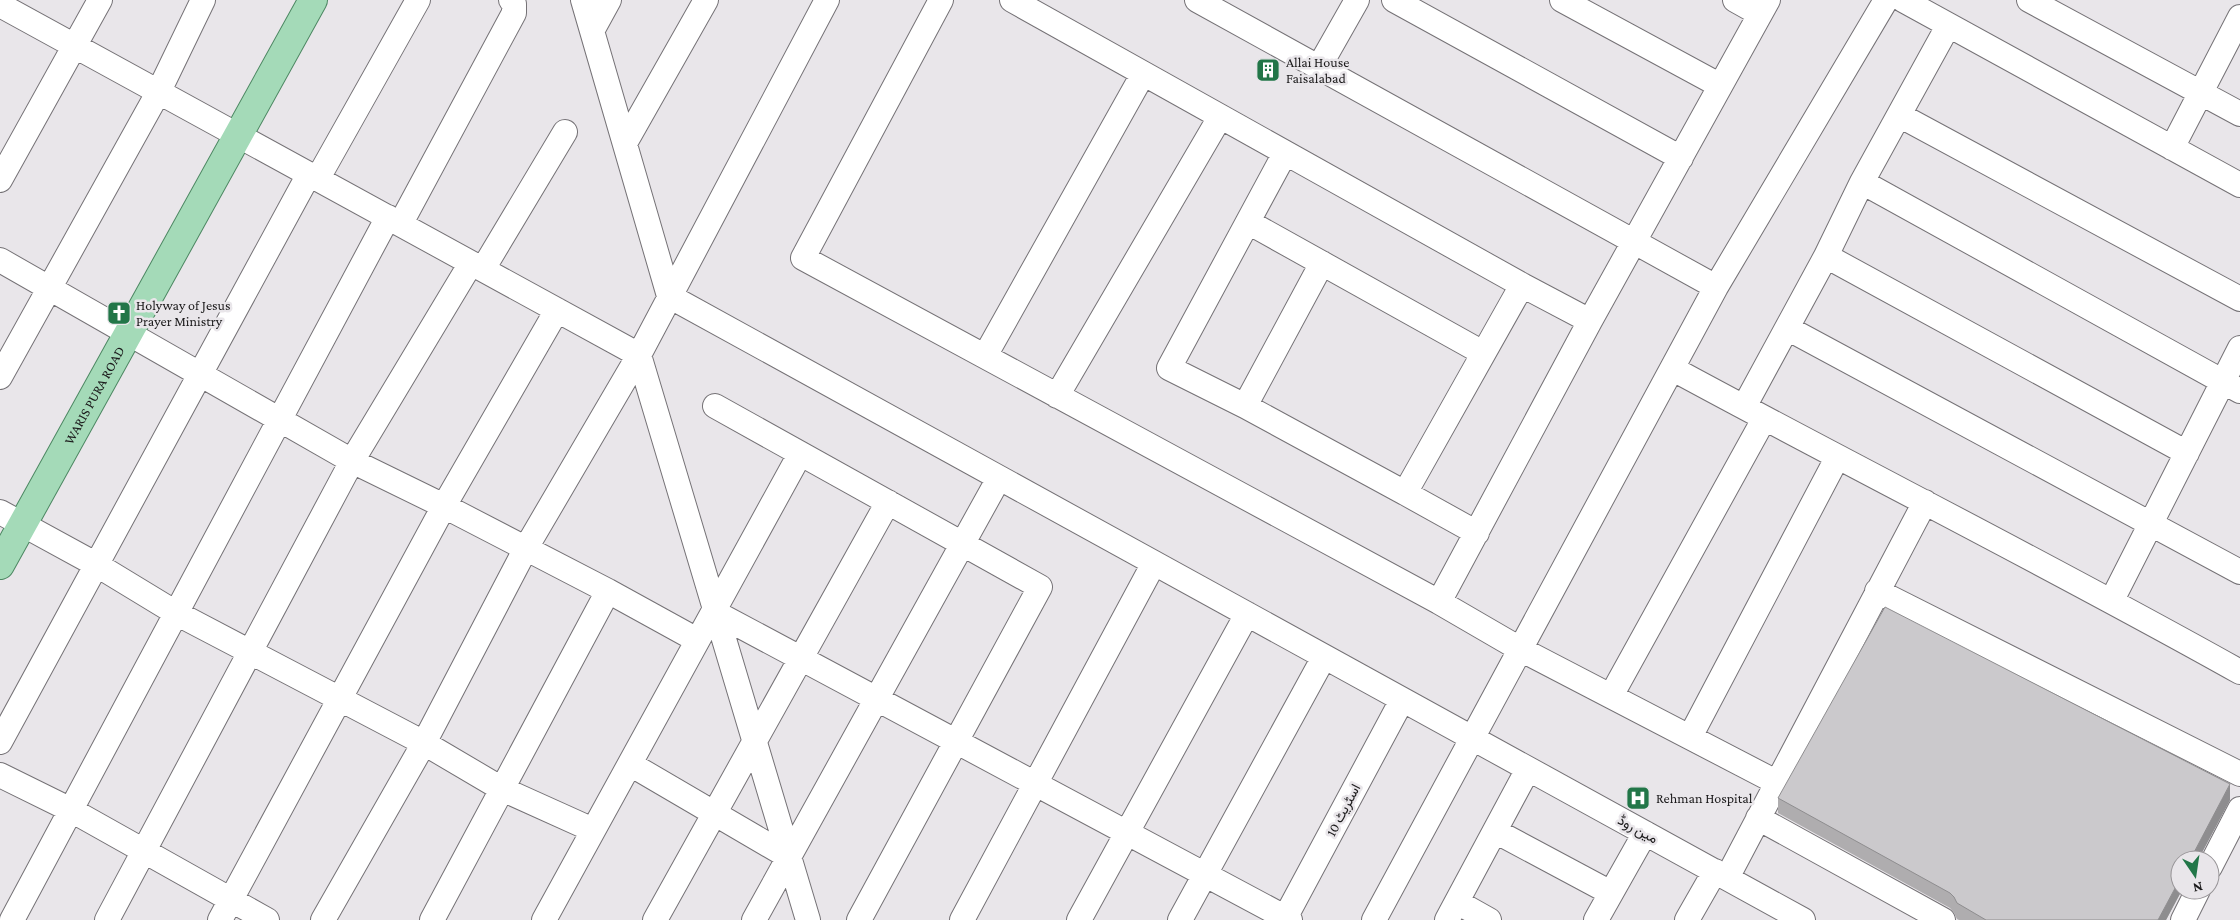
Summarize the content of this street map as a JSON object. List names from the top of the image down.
{
  "streets": {
    "main road": ["WARIS PURA ROAD"],
    "street": ["اسٹریٹ 10", "مین روڈ"]
  },
  "crossings": [
    ["اسٹریٹ 10", "مین روڈ"]
  ],
  "places": {
    "building": ["Allai House Faisalabad"],
    "church": ["Holyway of Jesus Prayer Ministry"],
    "hospital": ["Rehman Hospital"]
  },
  "north": "bottom"
}
